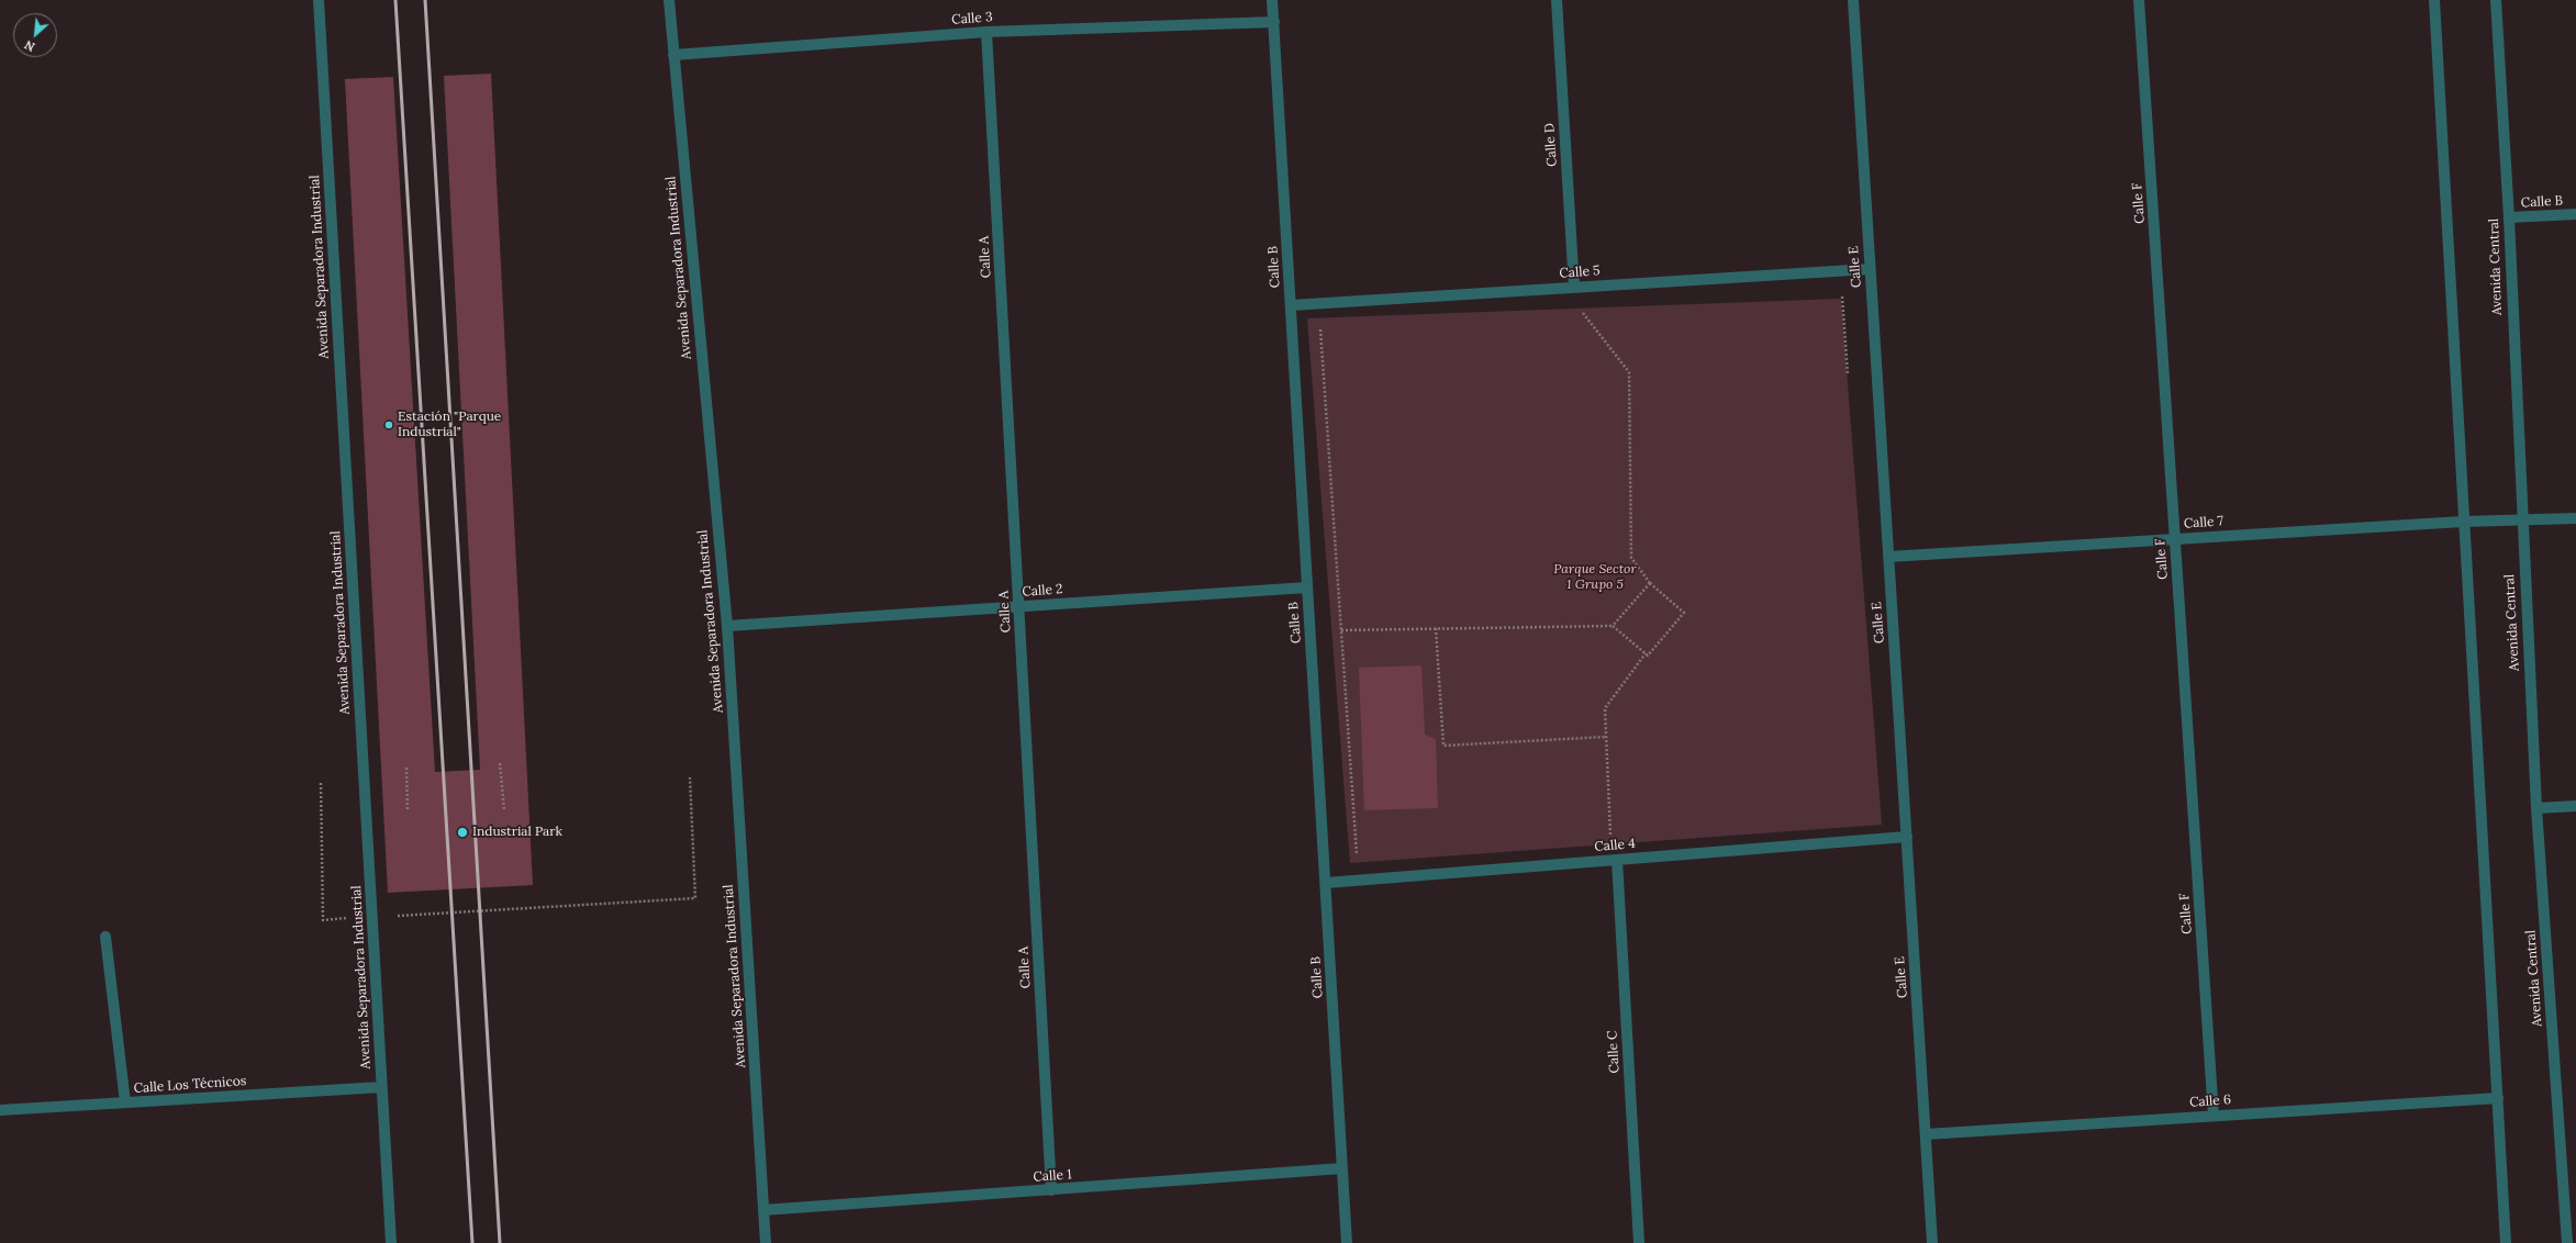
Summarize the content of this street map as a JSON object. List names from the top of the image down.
{
  "streets": {
    "street": [
      "Calle 3",
      "Calle D",
      "Calle B",
      "Calle F",
      "Calle A",
      "Avenida Separadora Industrial",
      "Calle E",
      "Avenida Central",
      "Calle 5",
      "Calle 7",
      "Calle 2",
      "Calle 4",
      "Calle C",
      "Calle Los Técnicos",
      "Calle 6",
      "Calle 1"
    ]
  },
  "crossings": [
    ["Calle 3", "Calle B"],
    ["Calle 3", "Calle A"],
    ["Calle 3", "Avenida Separadora Industrial"],
    ["Calle D", "Calle 5"],
    ["Calle B", "Avenida Central"],
    ["Calle B", "Calle 5"],
    ["Calle B", "Calle 2"],
    ["Calle B", "Calle 4"],
    ["Calle B", "Calle 1"],
    ["Calle F", "Calle 7"],
    ["Calle F", "Calle 6"],
    ["Calle A", "Calle 2"],
    ["Calle A", "Calle 1"],
    ["Avenida Separadora Industrial", "Calle 2"],
    ["Avenida Separadora Industrial", "Calle Los Técnicos"],
    ["Avenida Separadora Industrial", "Calle 1"],
    ["Calle E", "Calle 5"],
    ["Calle E", "Calle 7"],
    ["Calle E", "Calle 4"],
    ["Calle E", "Calle 6"],
    ["Avenida Central", "Calle 7"],
    ["Calle 4", "Calle C"]
  ],
  "parks": ["Parque Sector 1 Grupo 5"],
  "places": ["Estación \"Parque Industrial\"", "Industrial Park"],
  "north": "bottom left"
}
